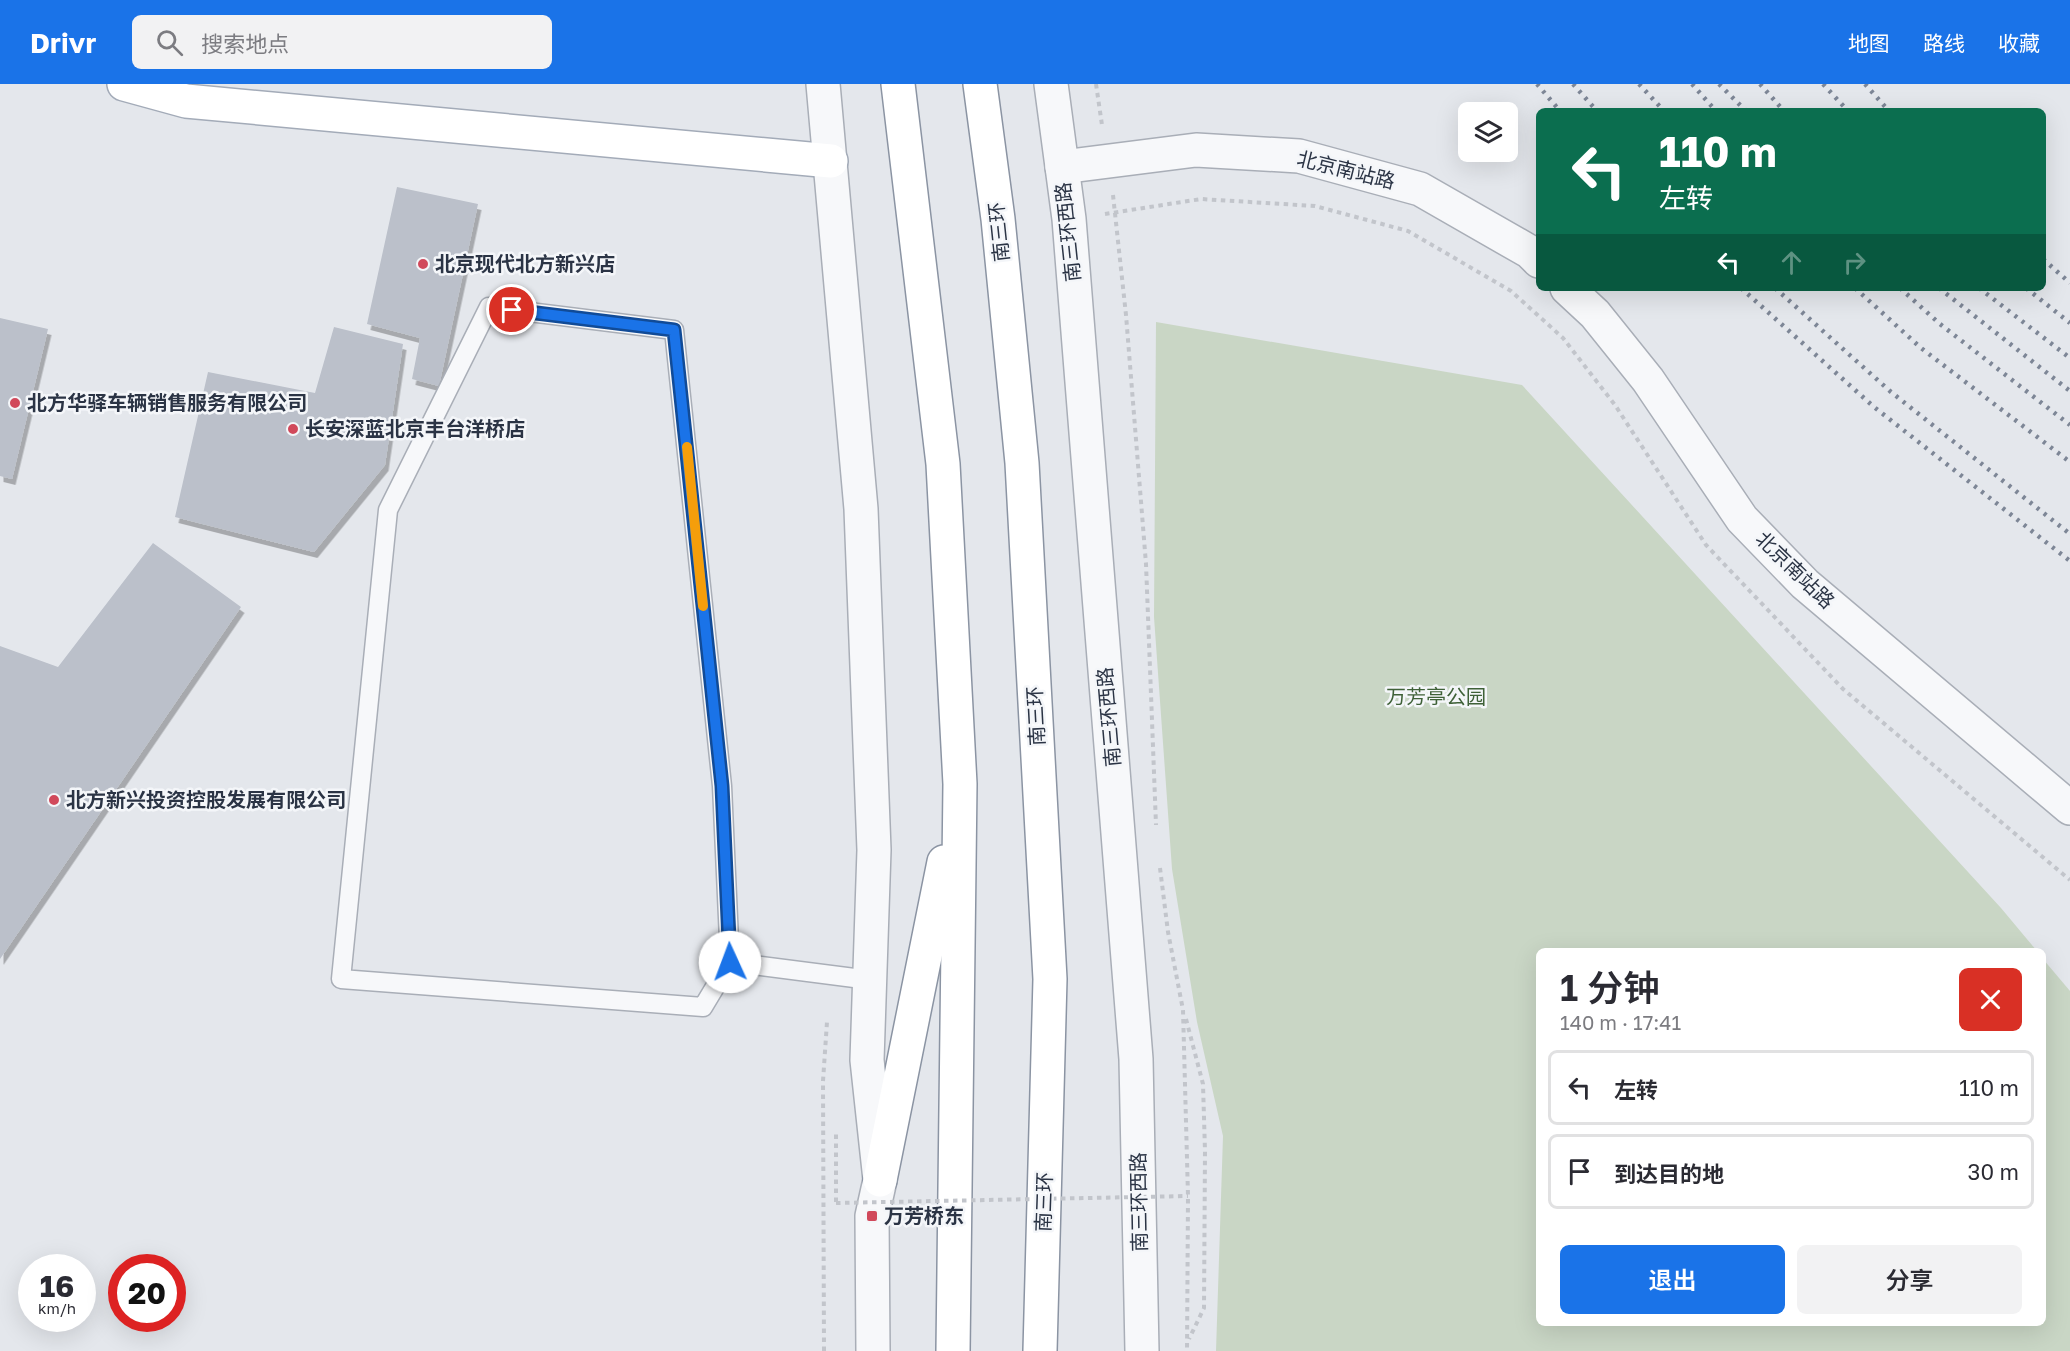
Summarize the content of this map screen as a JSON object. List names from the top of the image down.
{
  "streets": {
    "main road": ["南三环"],
    "street": ["北京南站路", "南三环西路"]
  },
  "crossings": [
    ["北京南站路", "南三环西路"]
  ],
  "parks": ["万芳亭公园"],
  "places": {
    "other": [
      "北京现代北方新兴店",
      "北方华驿车辆销售服务有限公司",
      "长安深蓝北京丰台洋桥店",
      "北方新兴投资控股发展有限公司"
    ],
    "transit": ["万芳桥东"]
  },
  "page": {
    "header": "Drivr",
    "search": "搜索地点",
    "nav": ["地图", "路线", "收藏"],
    "turn": ["110 m", "左转"],
    "heading": ["1 分钟", "140 m · 17:41"],
    "list": [
      {
        "name": "左转",
        "value": "110 m"
      },
      {
        "name": "到达目的地",
        "value": "30 m"
      }
    ],
    "buttons": ["退出", "分享"],
    "speed": "16 km/h",
    "limit": "20"
  }
}
